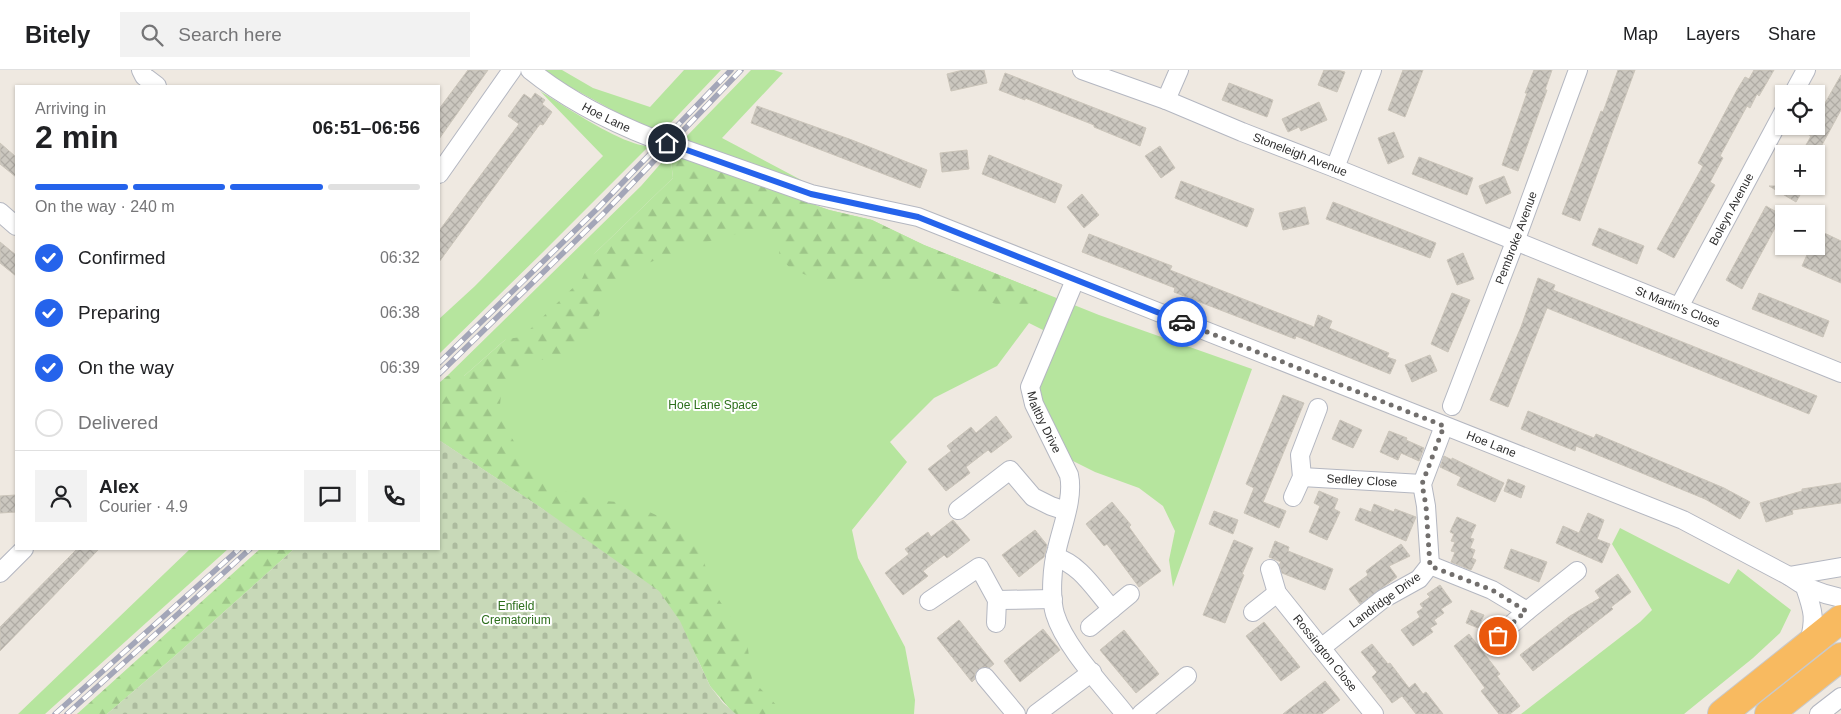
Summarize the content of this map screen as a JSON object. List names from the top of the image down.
{
  "streets": {
    "street": [
      "Hoe Lane",
      "Stoneleigh Avenue",
      "Boleyn Avenue",
      "Pembroke Avenue",
      "St Martin's Close",
      "Maltby Drive",
      "Sedley Close",
      "Landridge Drive",
      "Rossington Close"
    ]
  },
  "crossings": [
    ["Hoe Lane", "Maltby Drive"],
    ["Stoneleigh Avenue", "Pembroke Avenue"],
    ["Stoneleigh Avenue", "St Martin's Close"],
    ["Boleyn Avenue", "St Martin's Close"],
    ["Pembroke Avenue", "St Martin's Close"],
    ["Sedley Close", "Landridge Drive"],
    ["Landridge Drive", "Rossington Close"]
  ],
  "parks": ["Hoe Lane Space", "Enfield Crematorium"],
  "page": {
    "header": "Bitely",
    "search": "Search here",
    "nav": ["Map", "Layers", "Share"],
    "map_buttons": ["+", "−"],
    "heading": ["2 min", "Arriving in", "06:51–06:56"],
    "panel": ["Alex", "Courier · 4.9"],
    "bar": "On the way · 240 m",
    "list": [
      ["Confirmed", "06:32"],
      ["Preparing", "06:38"],
      ["On the way", "06:39"],
      "Delivered"
    ]
  }
}
